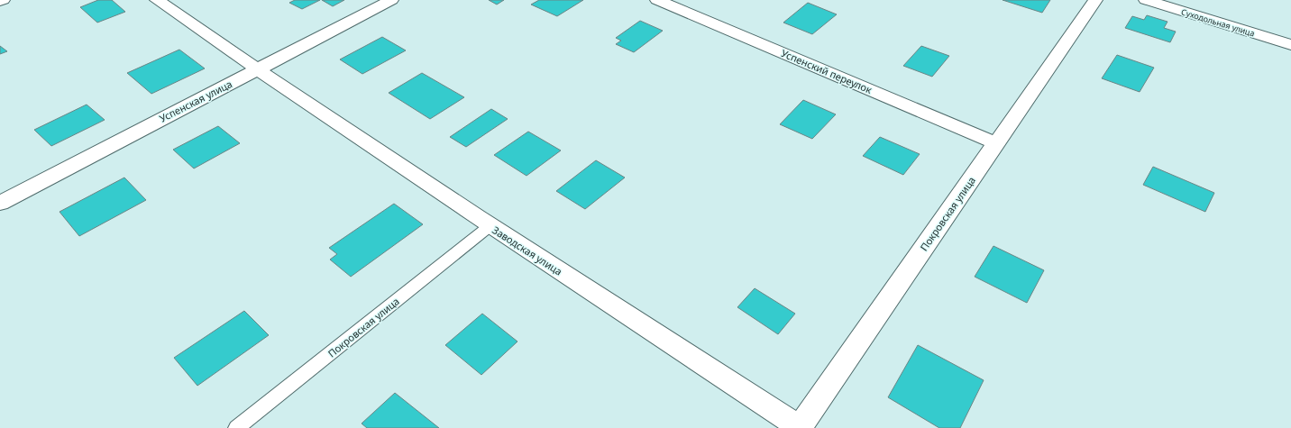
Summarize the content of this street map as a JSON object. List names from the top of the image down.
{
  "streets": {
    "street": [
      "Суходольная улица",
      "Успенский переулок",
      "Успенская улица",
      "Покровская улица",
      "Заводская улица"
    ]
  },
  "crossings": [
    ["Успенский переулок", "Покровская улица"],
    ["Успенская улица", "Заводская улица"],
    ["Покровская улица", "Заводская улица"]
  ]
}
